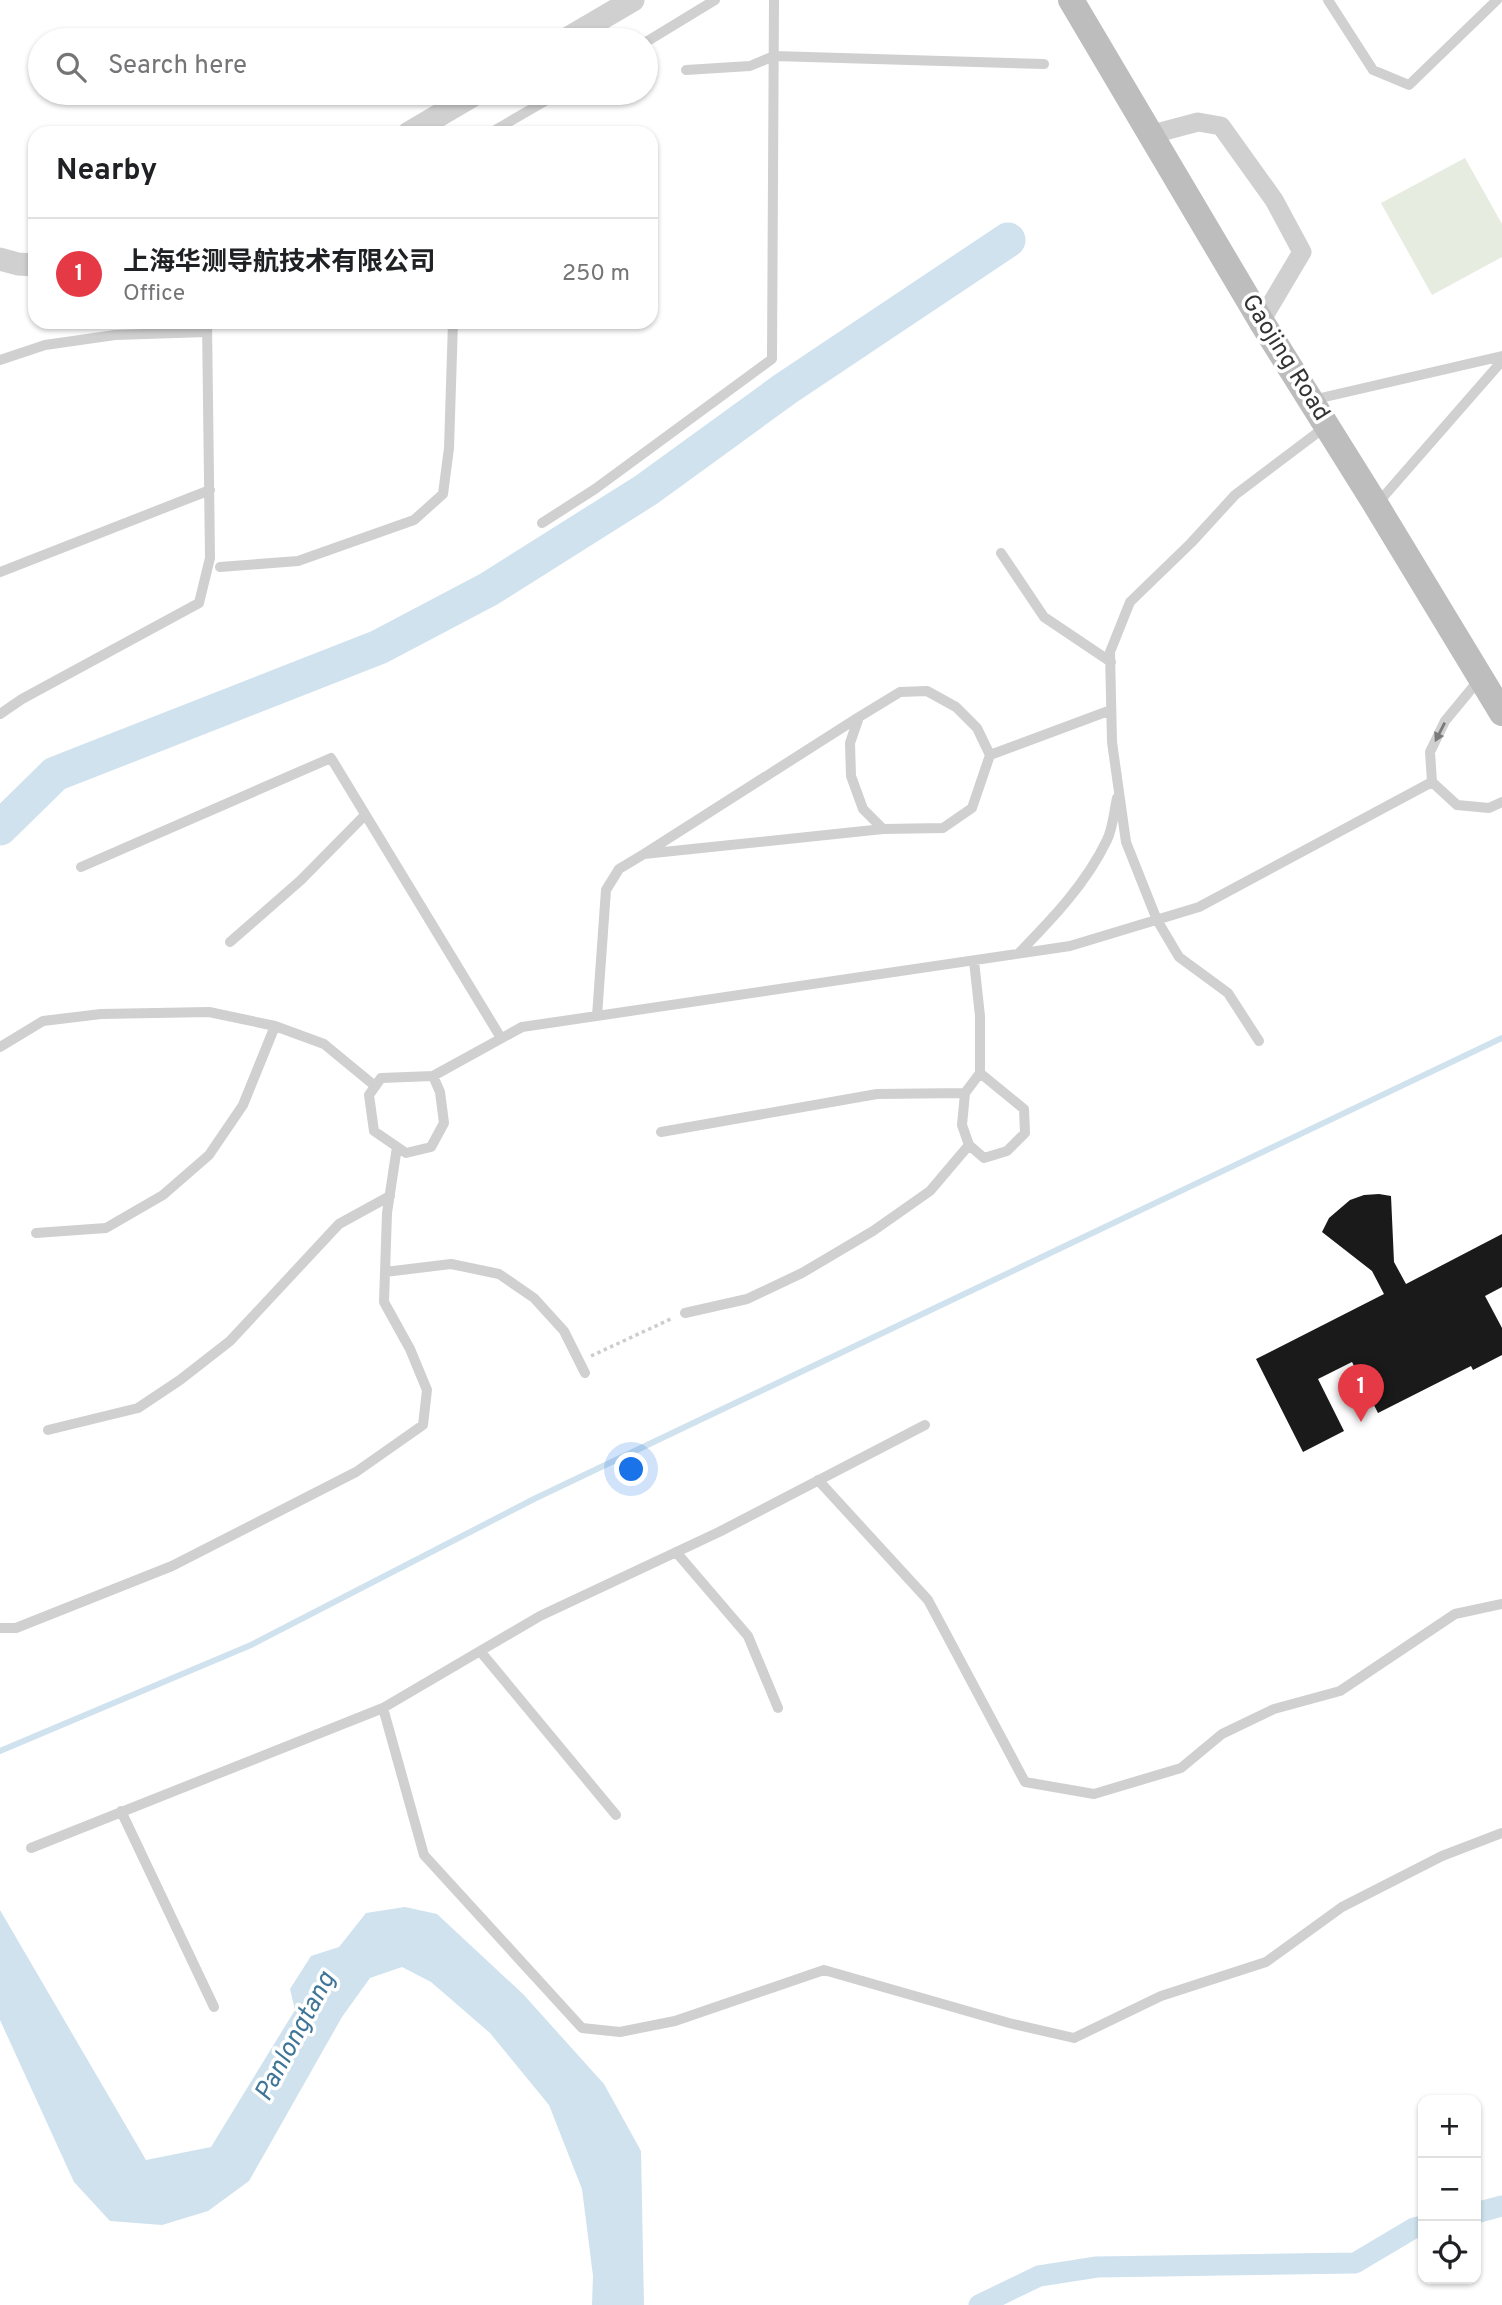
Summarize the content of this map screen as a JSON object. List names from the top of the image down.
{
  "streets": {
    "main road": ["Gaojing Road"]
  },
  "water": ["Panlongtang"],
  "page": {
    "search": "Search here",
    "heading": "Nearby",
    "list": [
      {
        "mark": "1",
        "name": "上海华测导航技术有限公司",
        "note": "Office",
        "value": "250 m"
      }
    ],
    "pins": "1",
    "map_buttons": ["+", "−"]
  }
}
